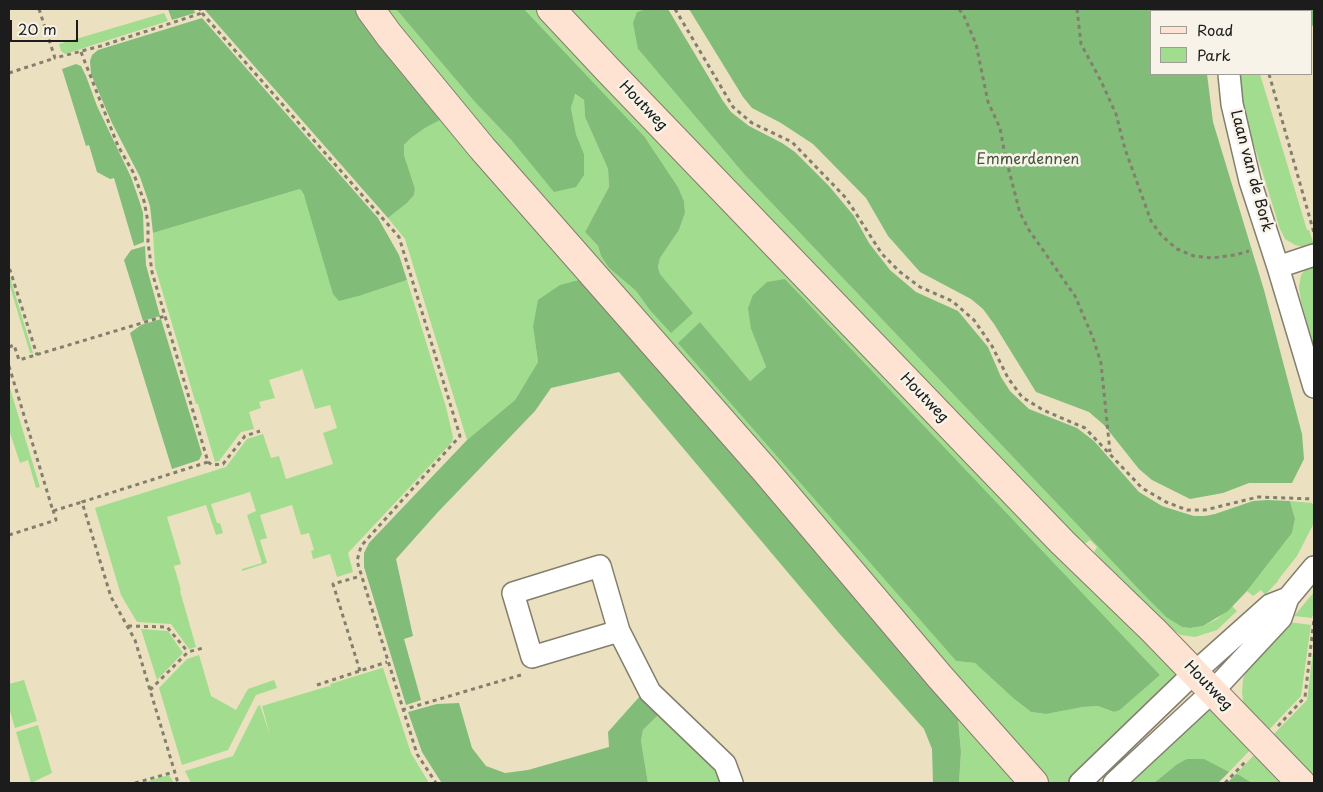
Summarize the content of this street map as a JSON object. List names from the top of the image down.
{
  "streets": {
    "street": ["Houtweg", "Laan van de Bork"]
  },
  "parks": ["Emmerdennen"],
  "legend": ["Road", "Park"],
  "scale_bar": "20 m"
}
